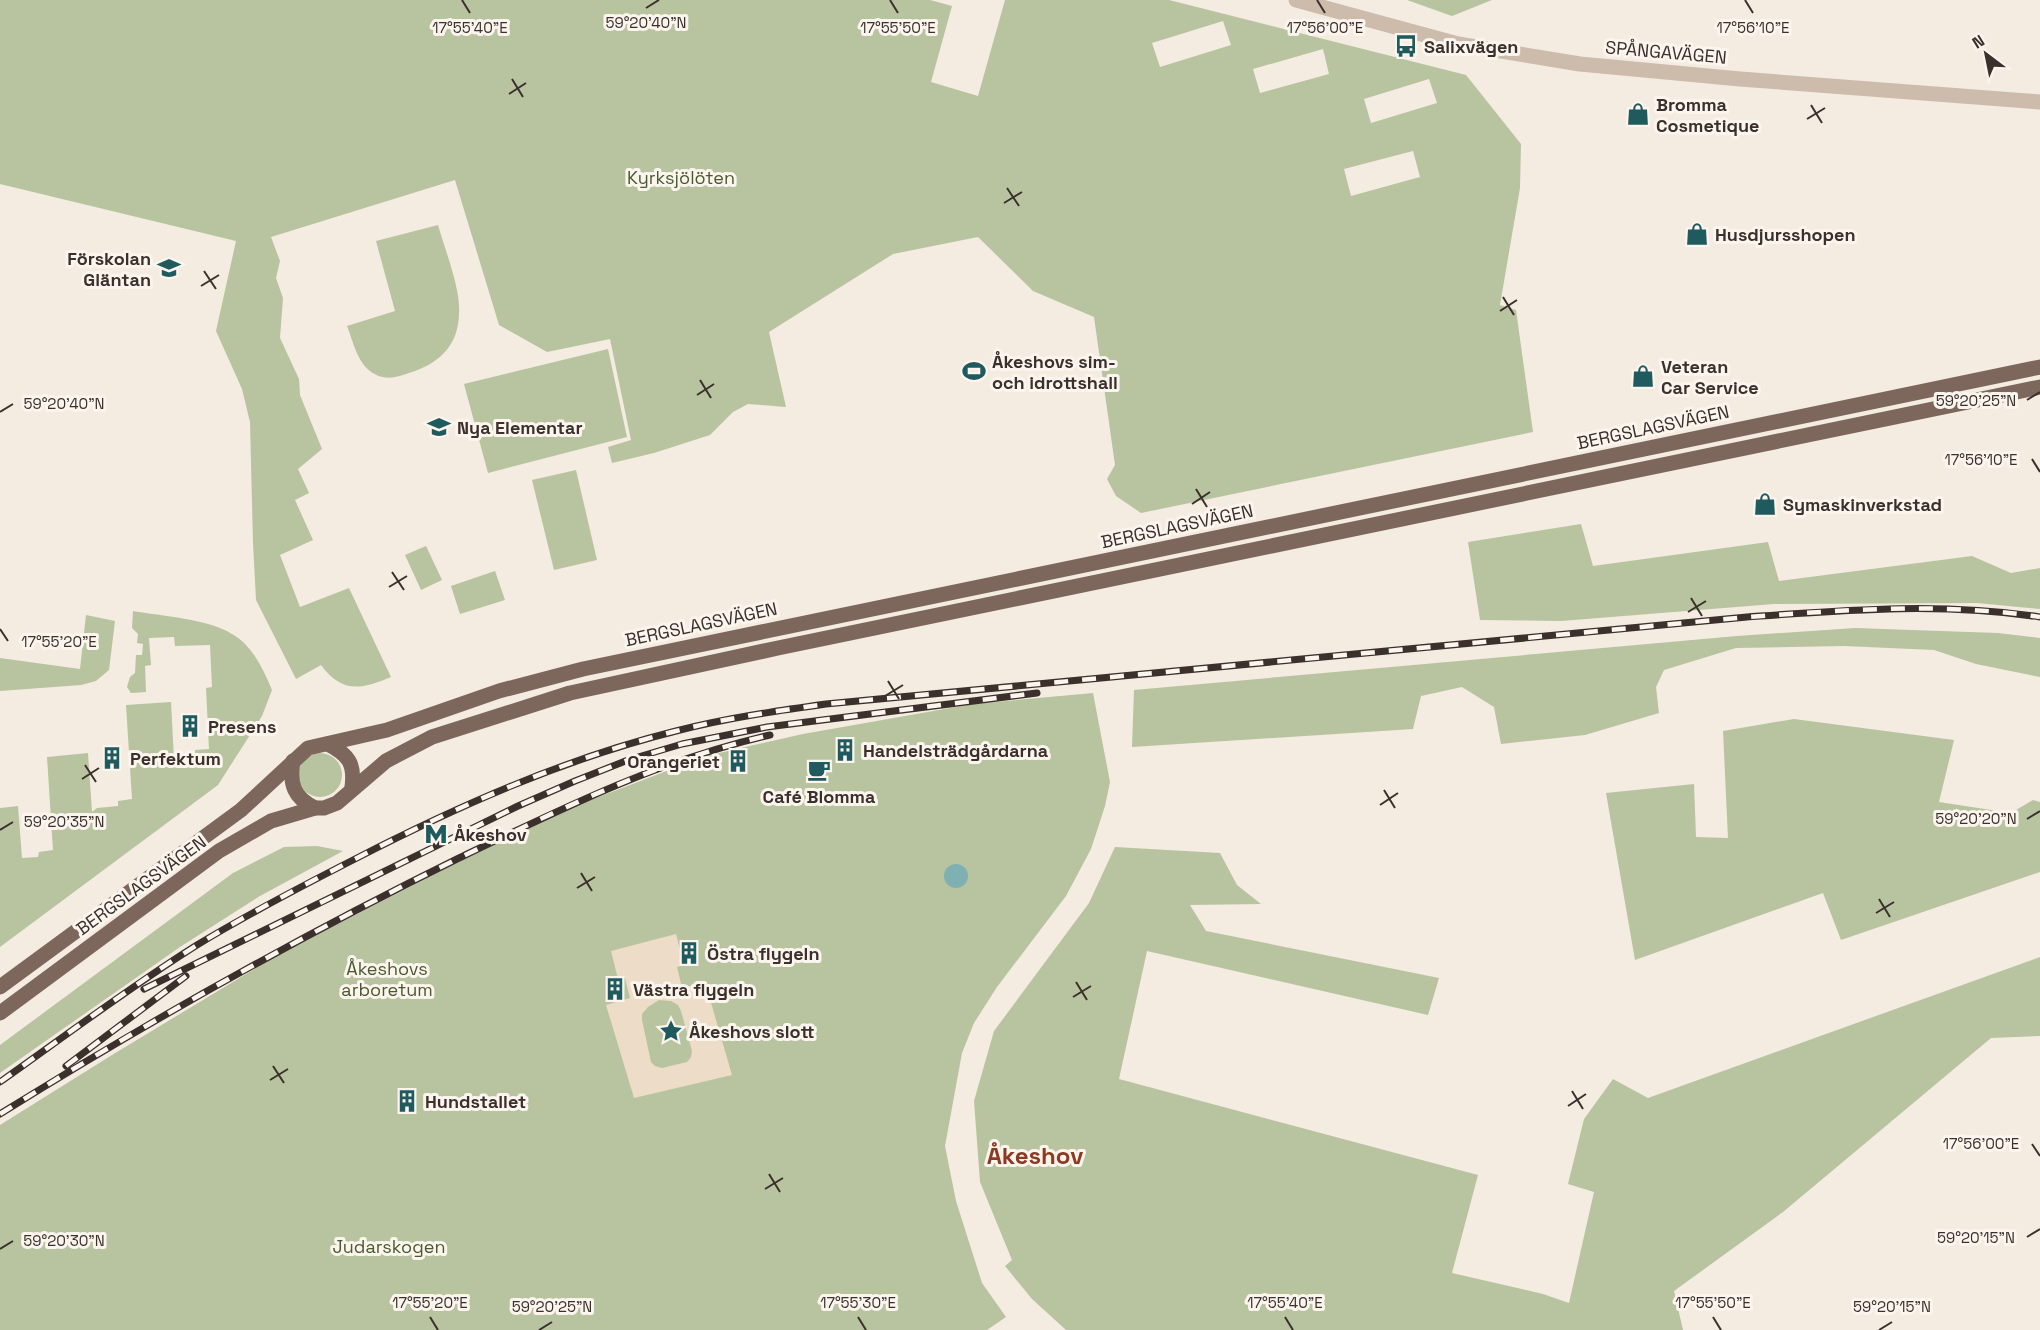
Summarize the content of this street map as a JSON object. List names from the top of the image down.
{
  "streets": {
    "main road": ["BERGSLAGSVÄGEN"],
    "street": ["SPÅNGAVÄGEN"]
  },
  "districts": ["Åkeshov"],
  "parks": ["Kyrksjölöten", "Åkeshovs arboretum", "Judarskogen"],
  "places": {
    "bus stop": ["Salixvägen"],
    "shop": [
      "Bromma Cosmetique",
      "Husdjursshopen",
      "Veteran Car Service",
      "Symaskinverkstad"
    ],
    "school or university": ["Förskolan Gläntan", "Nya Elementar"],
    "sports": ["Åkeshovs sim- och idrottshall"],
    "building": [
      "Presens",
      "Handelsträdgårdarna",
      "Perfektum",
      "Orangeriet",
      "Östra flygeln",
      "Västra flygeln",
      "Hundstallet"
    ],
    "cafe": ["Café Blomma"],
    "metro station": ["Åkeshov"],
    "place": ["Åkeshovs slott"]
  },
  "north": "top left",
  "coordinates": [
    "59°20'40\"N",
    "17°56'10\"E",
    "17°55'40\"E",
    "17°55'50\"E",
    "17°56'00\"E",
    "59°20'25\"N",
    "17°55'20\"E",
    "59°20'20\"N",
    "59°20'35\"N",
    "59°20'15\"N",
    "59°20'30\"N",
    "17°55'30\"E"
  ]
}
